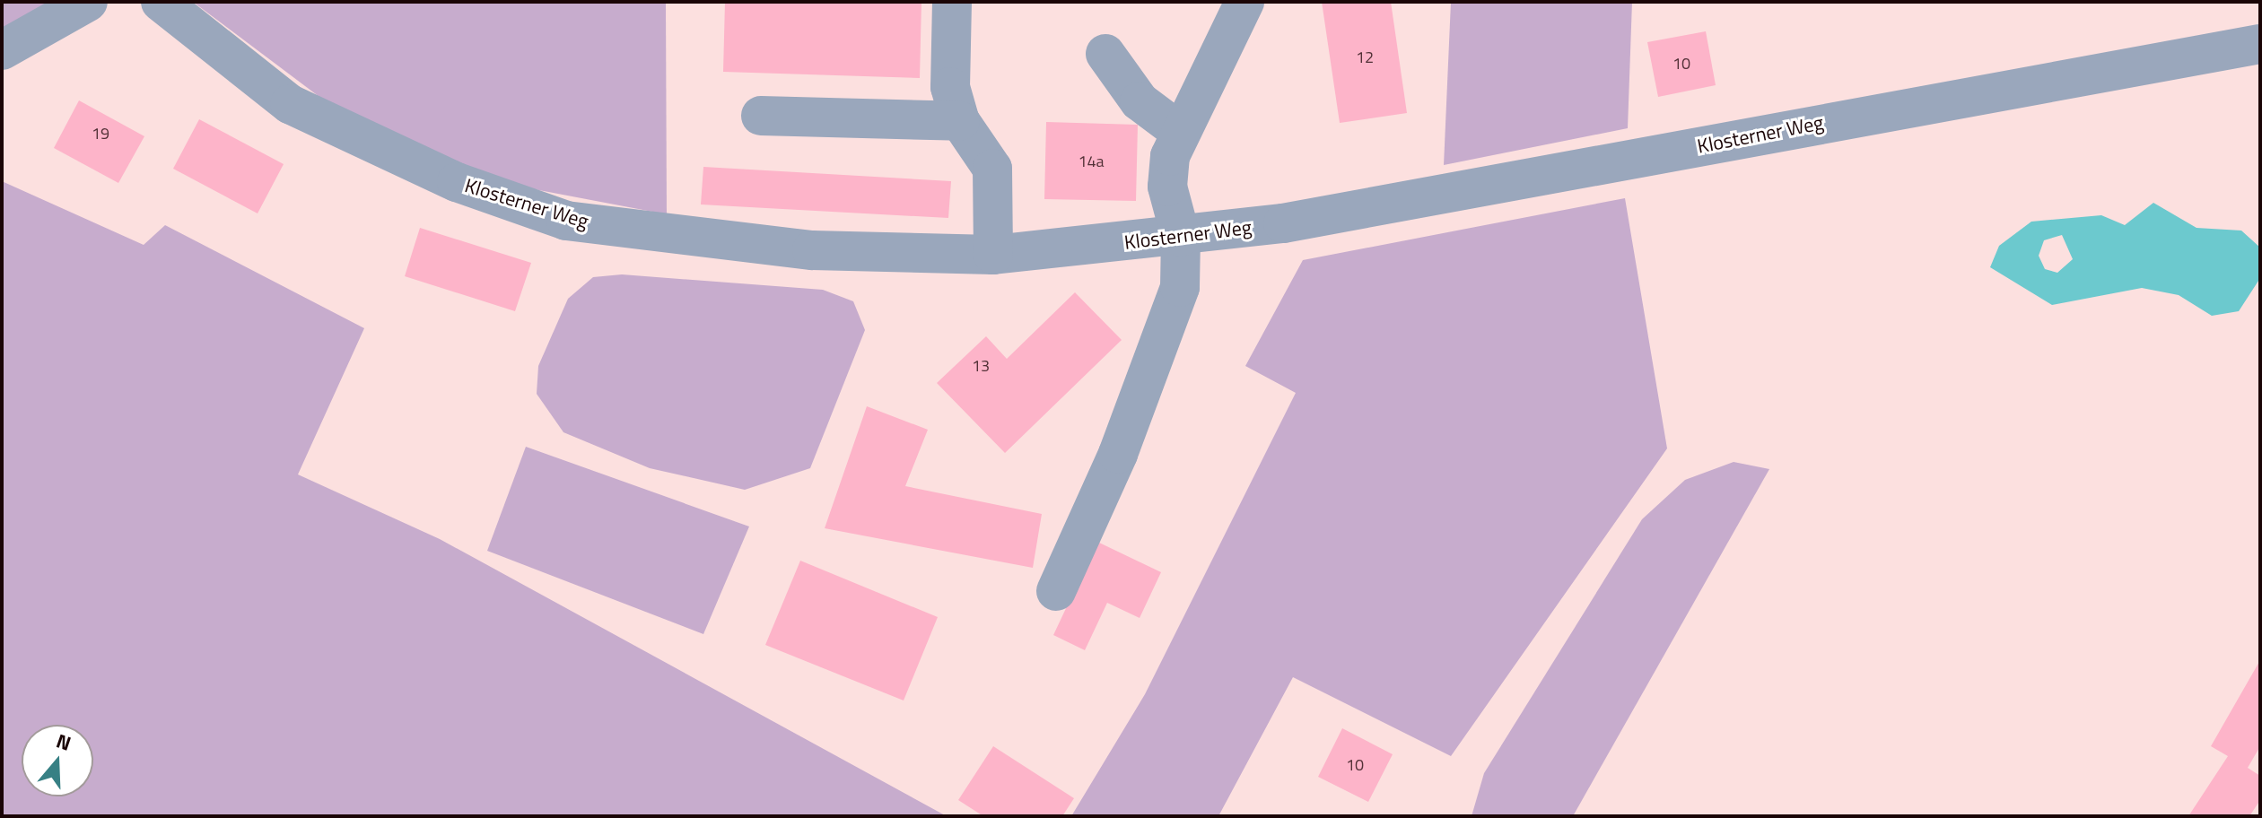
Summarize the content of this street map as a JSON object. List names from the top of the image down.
{
  "streets": {
    "street": ["Klosterner Weg"]
  },
  "house_numbers": [
    "12",
    "10",
    "19",
    "14a",
    "13",
    "10"
  ],
  "north": "top"
}
